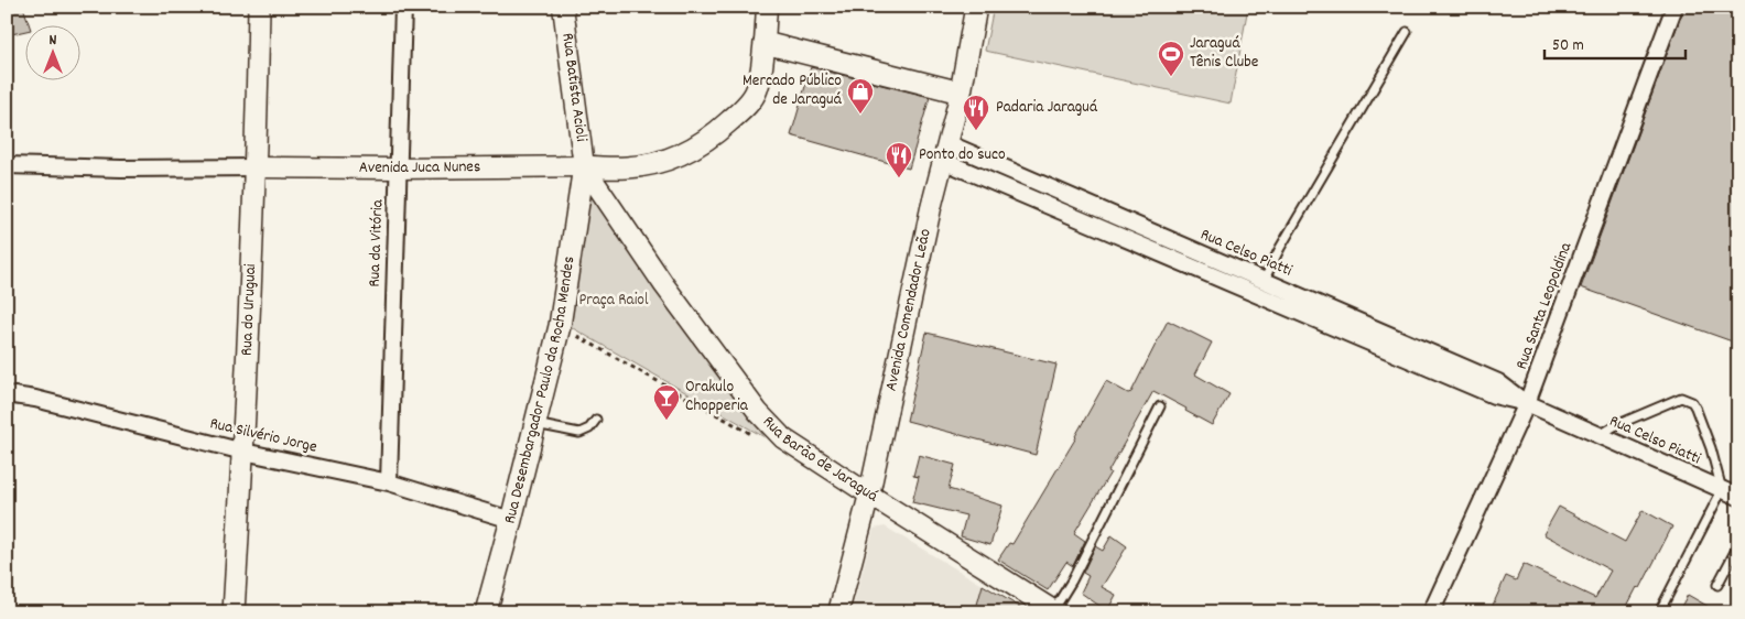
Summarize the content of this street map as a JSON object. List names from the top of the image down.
{
  "streets": {
    "main road": [
      "Avenida Juca Nunes",
      "Rua do Uruguai",
      "Avenida Comendador Leão",
      "Rua Desembargador Paulo da Rocha Mendes"
    ],
    "street": [
      "Rua Batista Acioli",
      "Rua da Vitória",
      "Rua Celso Piatti",
      "Rua Santa Leopoldina",
      "Rua Silvério Jorge",
      "Rua Barão de Jaraguá"
    ]
  },
  "crossings": [
    ["Rua Batista Acioli", "Avenida Juca Nunes"],
    ["Rua Batista Acioli", "Rua Desembargador Paulo da Rocha Mendes"],
    ["Rua Batista Acioli", "Rua Barão de Jaraguá"],
    ["Avenida Juca Nunes", "Rua da Vitória"],
    ["Avenida Juca Nunes", "Rua do Uruguai"],
    ["Avenida Juca Nunes", "Rua Desembargador Paulo da Rocha Mendes"],
    ["Avenida Juca Nunes", "Rua Barão de Jaraguá"],
    ["Rua da Vitória", "Rua Silvério Jorge"],
    ["Rua Celso Piatti", "Rua Santa Leopoldina"],
    ["Rua Celso Piatti", "Avenida Comendador Leão"],
    ["Rua do Uruguai", "Rua Silvério Jorge"],
    ["Avenida Comendador Leão", "Rua Barão de Jaraguá"],
    ["Rua Desembargador Paulo da Rocha Mendes", "Rua Silvério Jorge"],
    ["Rua Desembargador Paulo da Rocha Mendes", "Rua Barão de Jaraguá"]
  ],
  "parks": ["Praça Raiol"],
  "places": {
    "sports": ["Jaraguá Tênis Clube"],
    "shop": ["Mercado Público de Jaraguá"],
    "restaurant": ["Padaria Jaraguá", "Ponto do suco"],
    "bar": ["Orakulo Chopperia"]
  },
  "scale_bar": "50 m",
  "north": "top"
}
